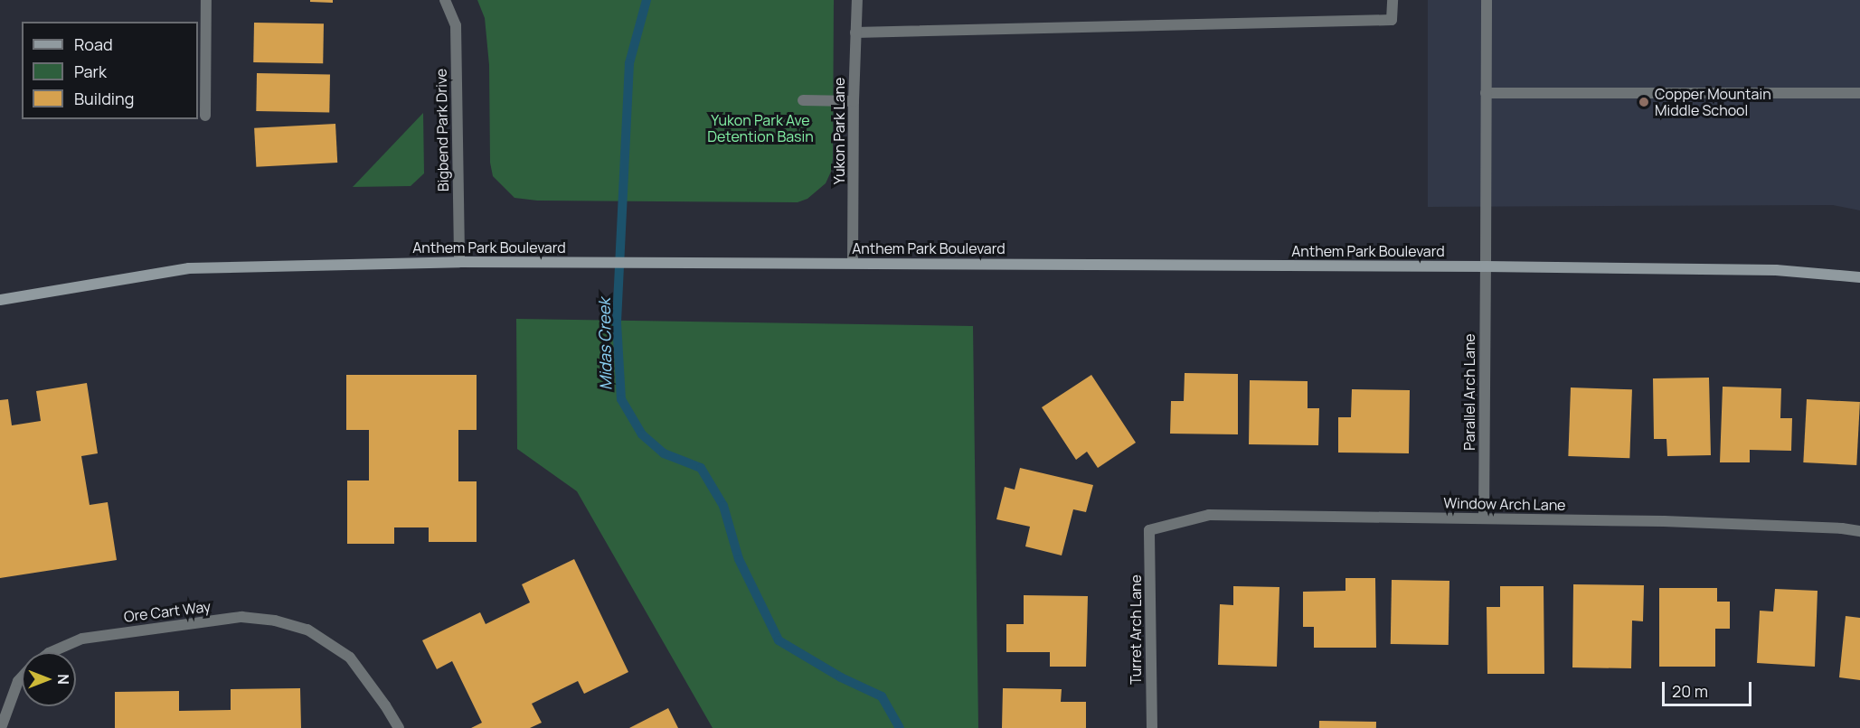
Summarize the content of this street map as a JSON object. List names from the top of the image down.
{
  "streets": {
    "main road": ["Anthem Park Boulevard"],
    "street": [
      "Bigbend Park Drive",
      "Yukon Park Lane",
      "Parallel Arch Lane",
      "Window Arch Lane",
      "Ore Cart Way",
      "Turret Arch Lane"
    ]
  },
  "crossings": [
    ["Bigbend Park Drive", "Anthem Park Boulevard"],
    ["Yukon Park Lane", "Anthem Park Boulevard"],
    ["Anthem Park Boulevard", "Parallel Arch Lane"],
    ["Parallel Arch Lane", "Window Arch Lane"],
    ["Window Arch Lane", "Turret Arch Lane"]
  ],
  "water": ["Midas Creek"],
  "parks": ["Yukon Park Ave Detention Basin"],
  "places": ["Copper Mountain Middle School"],
  "legend": ["Road", "Park", "Building"],
  "scale_bar": "20 m",
  "north": "right"
}
